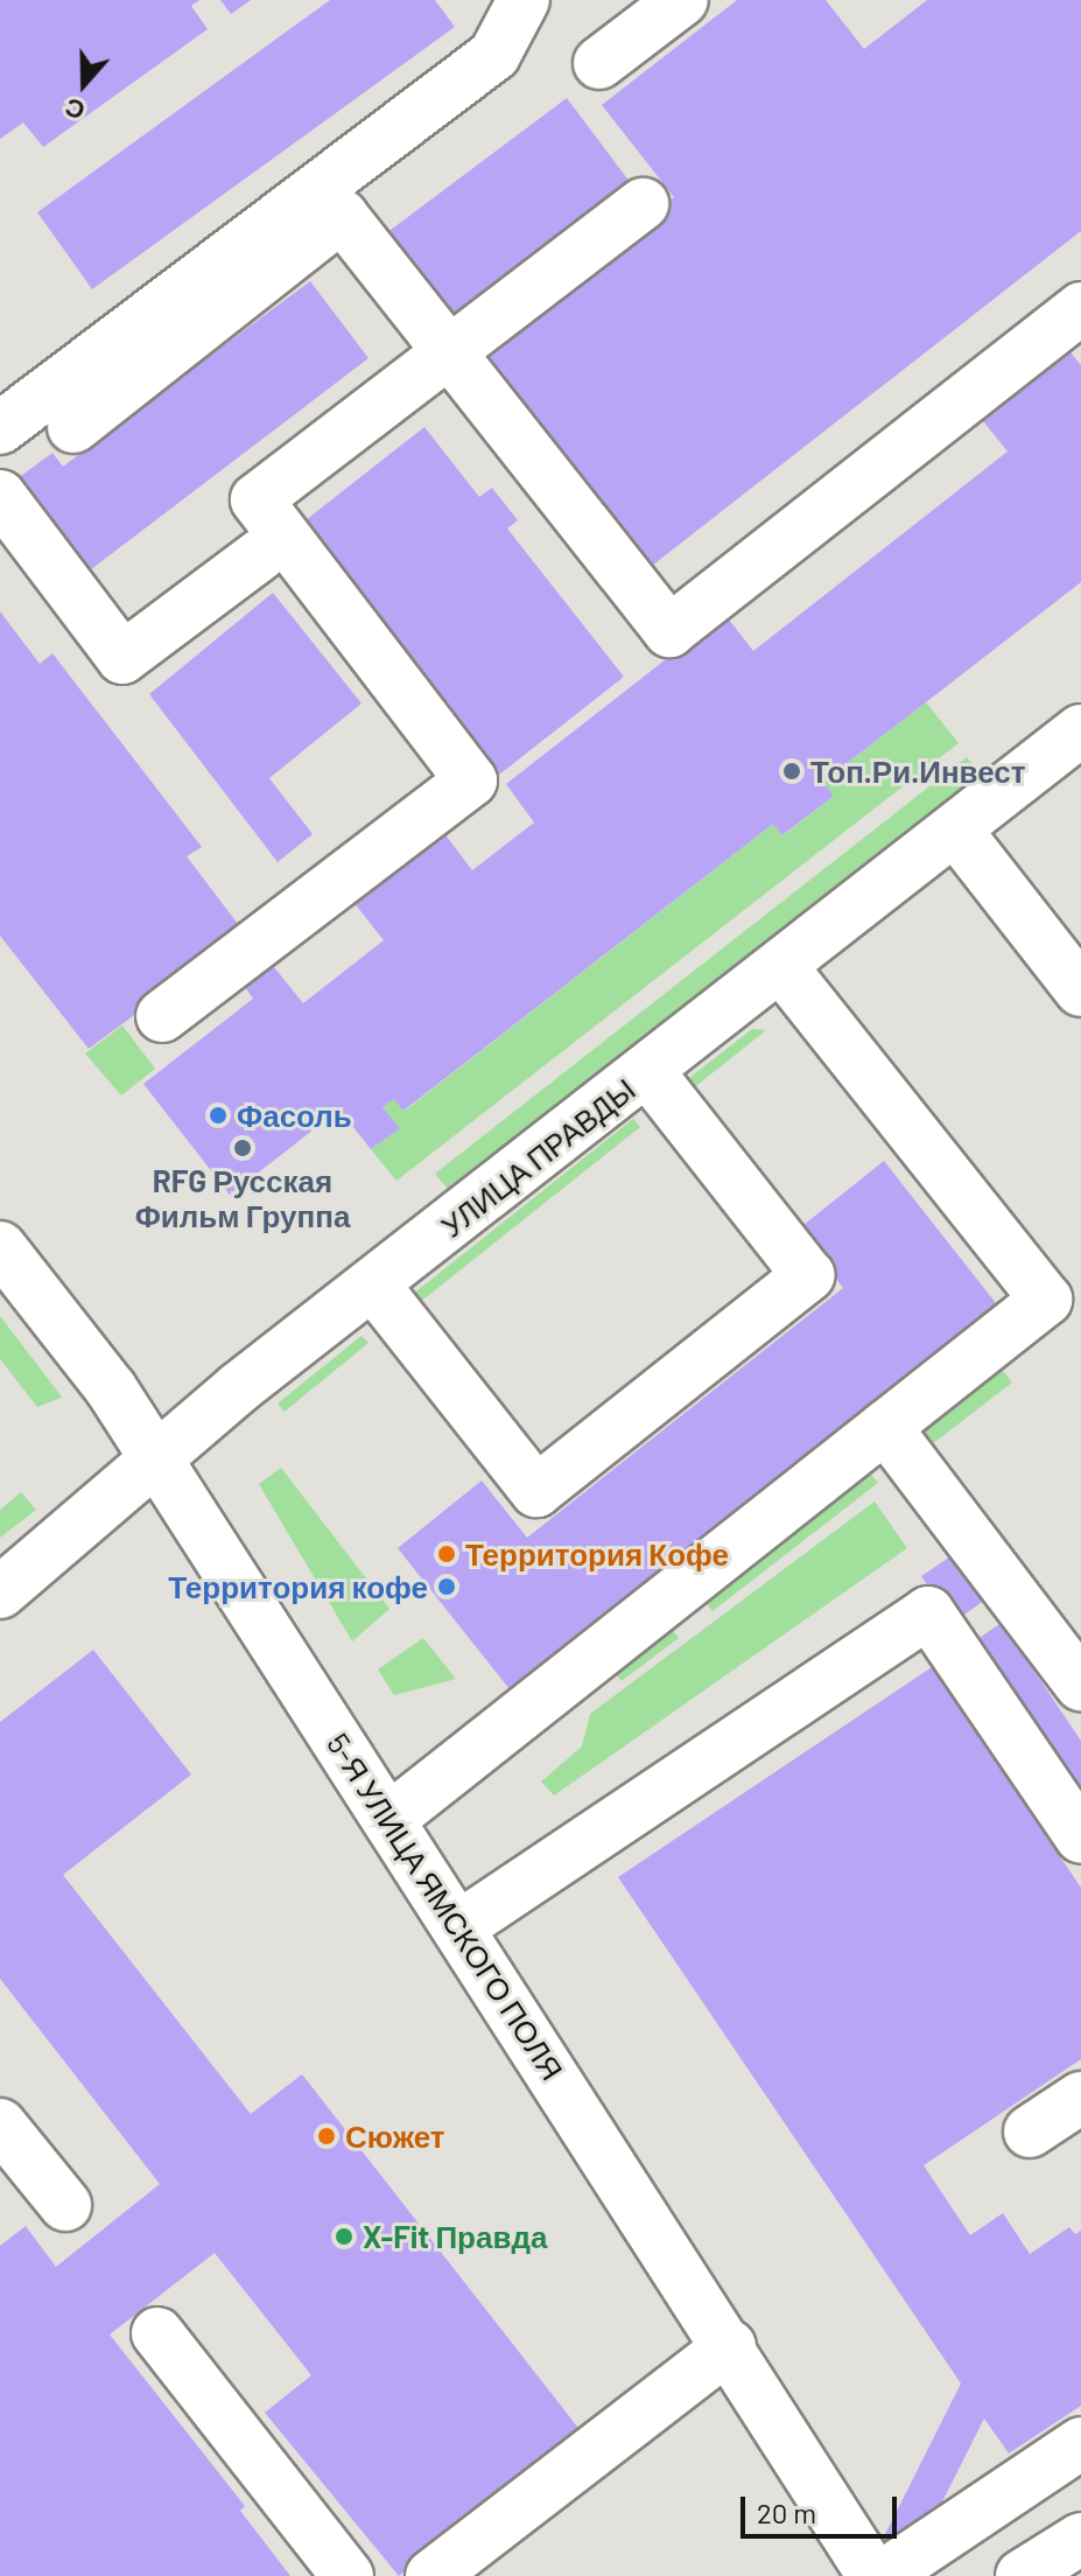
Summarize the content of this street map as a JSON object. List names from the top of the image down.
{
  "streets": {
    "street": ["УЛИЦА ПРАВДЫ", "5-Я УЛИЦА ЯМСКОГО ПОЛЯ"]
  },
  "crossings": [
    ["УЛИЦА ПРАВДЫ", "5-Я УЛИЦА ЯМСКОГО ПОЛЯ"]
  ],
  "places": [
    "Топ.Ри.Инвест",
    "Фасоль",
    "RFG Русская Фильм Группа",
    "Территория Кофе",
    "Территория кофе",
    "Сюжет",
    "X-Fit Правда"
  ],
  "scale_bar": "20 m",
  "north": "bottom"
}
